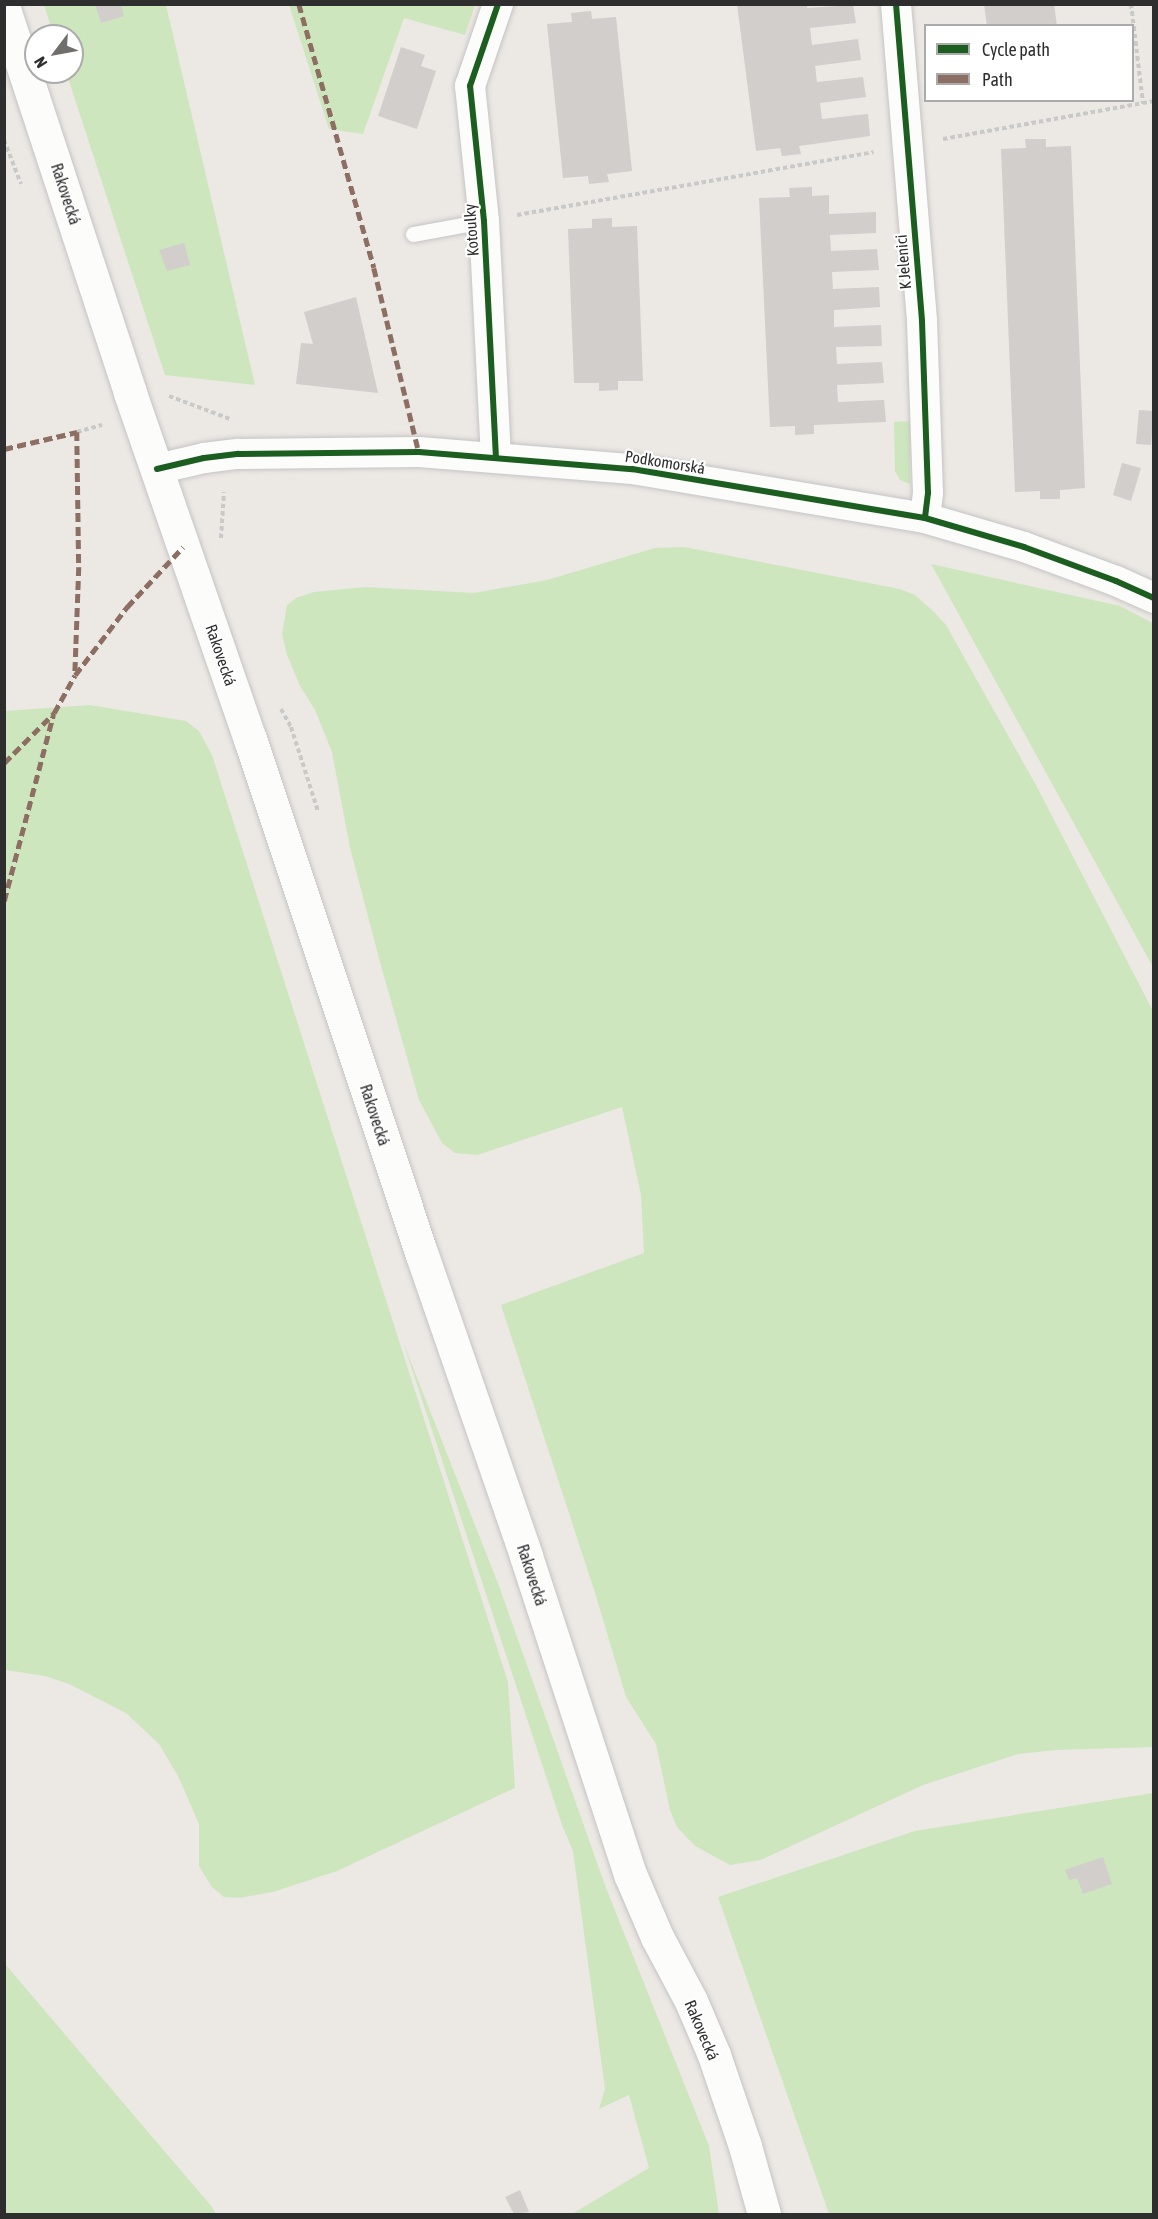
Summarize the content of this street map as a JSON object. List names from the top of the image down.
{
  "streets": {
    "main road": ["Rakovecká"],
    "street": ["Kotoulky", "K Jelenici", "Podkomorská"]
  },
  "crossings": [
    ["Rakovecká", "Podkomorská"],
    ["Kotoulky", "Podkomorská"],
    ["K Jelenici", "Podkomorská"]
  ],
  "legend": ["Cycle path", "Path"],
  "north": "bottom left"
}
